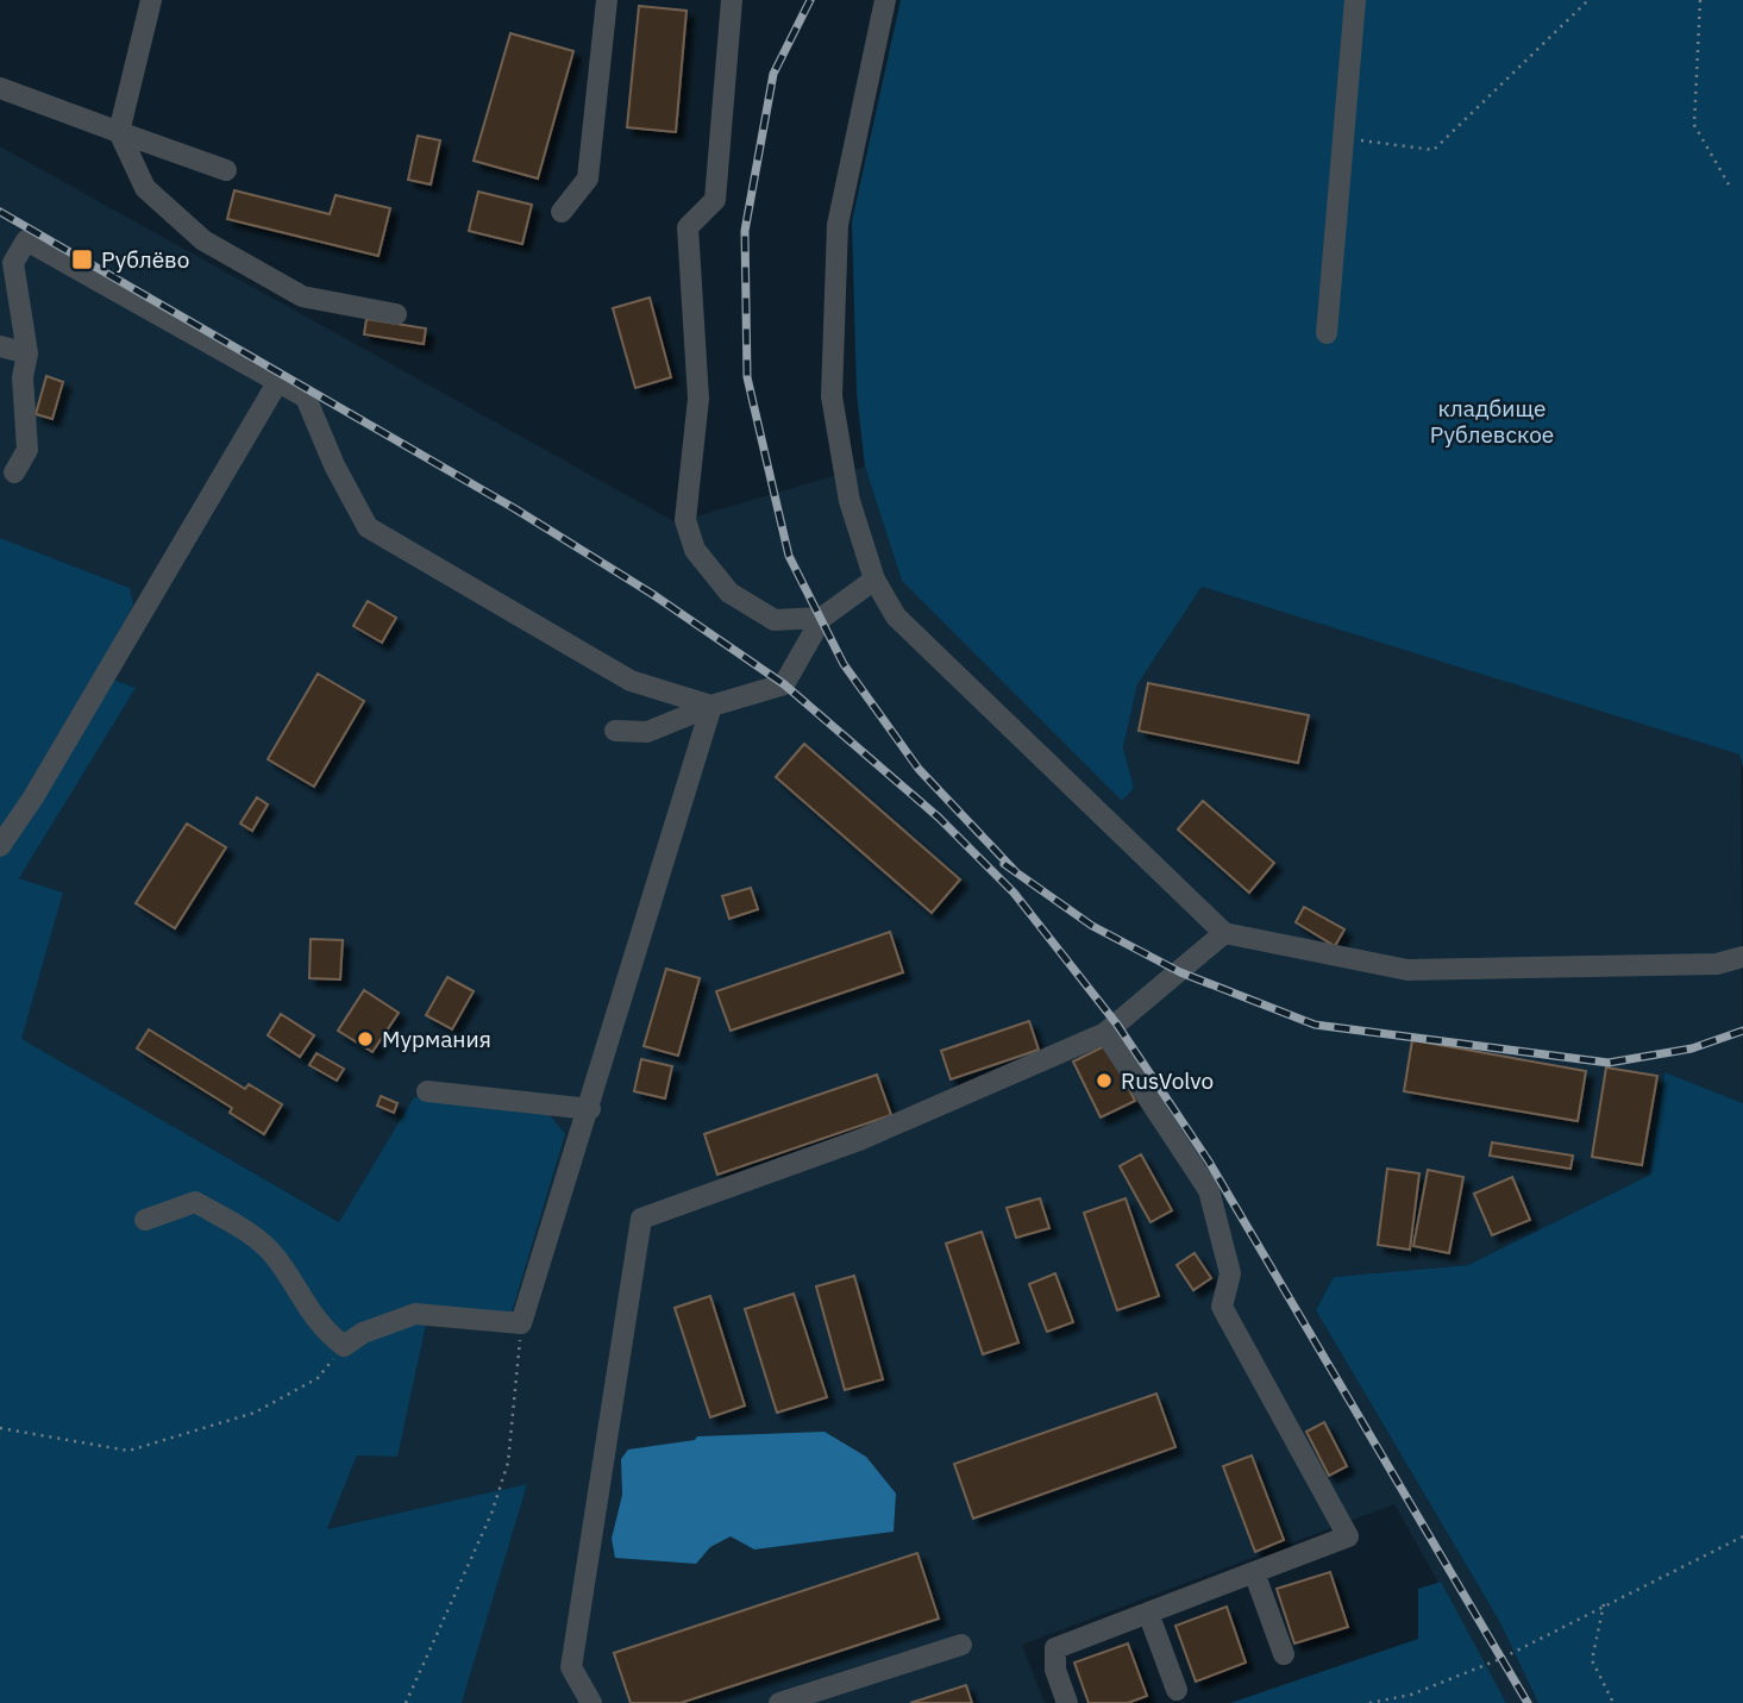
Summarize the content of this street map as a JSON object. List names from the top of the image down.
{
  "parks": ["кладбище Рублевское"],
  "places": {
    "transit": ["Рублёво"],
    "other": ["Мурмания", "RusVolvo"]
  }
}
